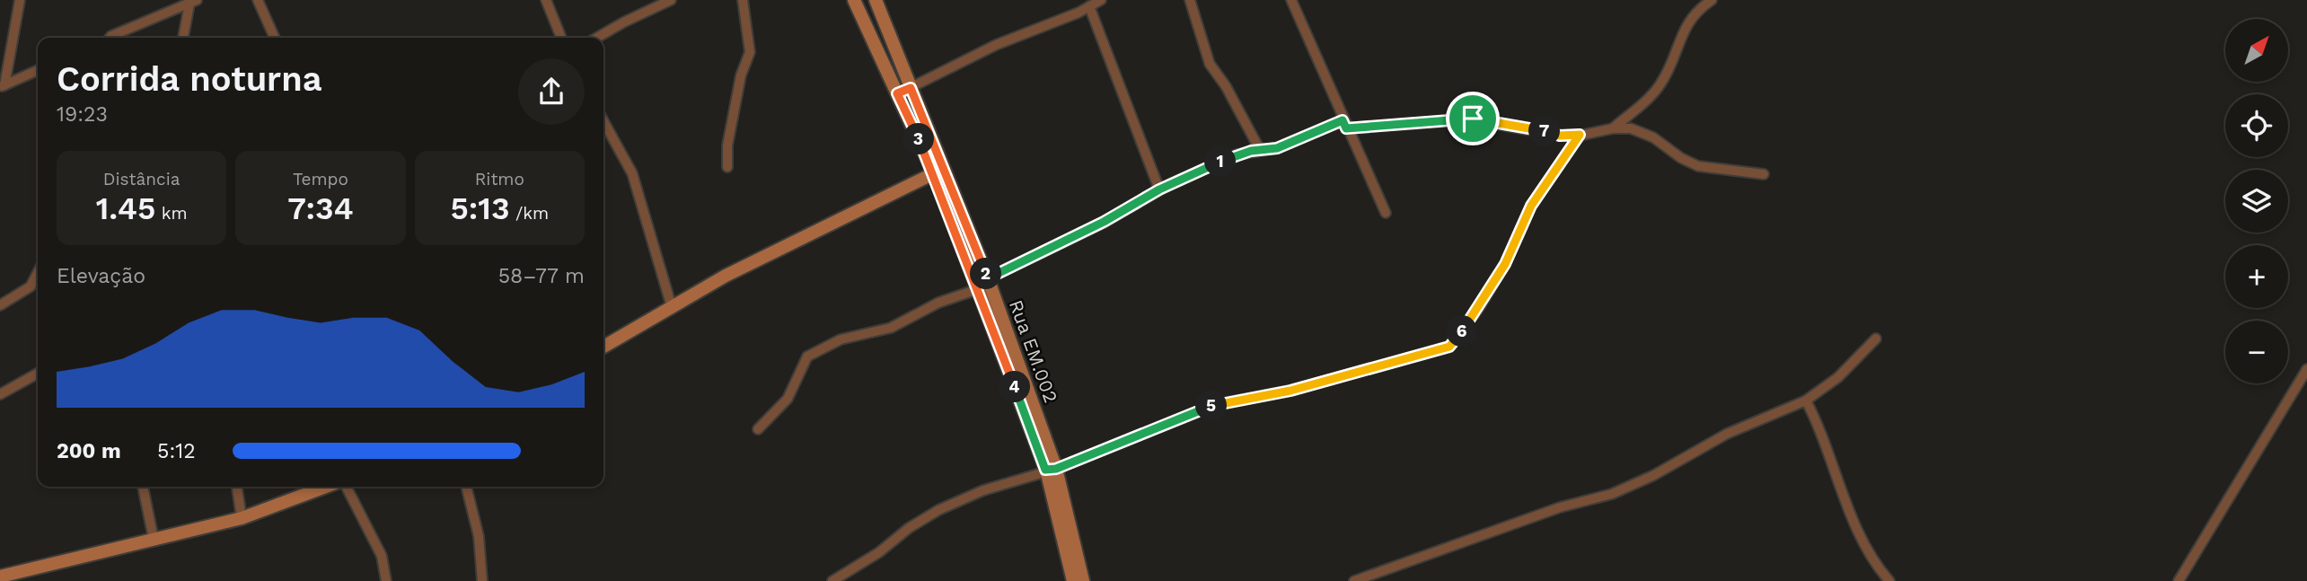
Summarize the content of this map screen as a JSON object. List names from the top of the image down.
{
  "streets": {
    "street": ["Rua EM.002"]
  },
  "north": "top right",
  "page": {
    "map_buttons": ["+", "−"],
    "heading": ["Corrida noturna", "19:23"],
    "pins": [
      "7",
      "3",
      "1",
      "2",
      "6",
      "4",
      "5"
    ],
    "stats": [
      ["Distância", "1.45 km"],
      ["Tempo", "7:34"],
      ["Ritmo", "5:13 /km"]
    ],
    "chart": ["Elevação", "58–77 m"],
    "list": [
      {
        "name": "200 m",
        "note": "5:12"
      }
    ]
  }
}
